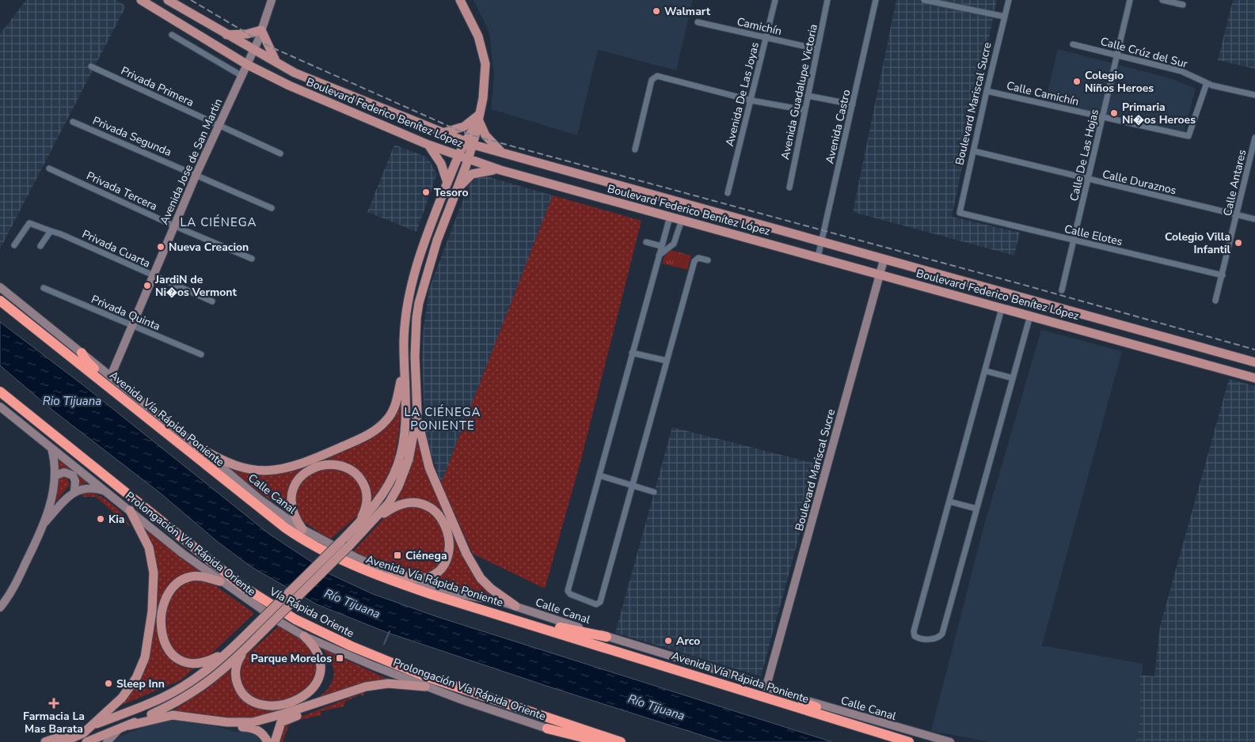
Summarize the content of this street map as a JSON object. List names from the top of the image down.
{
  "streets": {
    "highway": ["Avenida Vía Rápida Poniente", "Vía Rápida Oriente"],
    "main road": [
      "Boulevard Mariscal Sucre",
      "Boulevard Federico Benítez López",
      "Avenida Jose de San Martin",
      "Calle Canal",
      "Prolongación Vía Rápida Oriente"
    ],
    "street": [
      "Camichín",
      "Calle Crúz del Sur",
      "Privada Primera",
      "Avenida Guadalupe Victoria",
      "Calle Camichín",
      "Avenida De Las Joyas",
      "Avenida Castro",
      "Privada Segunda",
      "Calle De Las Hojas",
      "Calle Duraznos",
      "Calle Antares",
      "Privada Tercera",
      "Calle Elotes",
      "Privada Cuarta",
      "Privada Quinta"
    ]
  },
  "crossings": [
    ["Camichín", "Avenida Guadalupe Victoria"],
    ["Camichín", "Avenida De Las Joyas"],
    ["Calle Crúz del Sur", "Calle Camichín"],
    ["Calle Crúz del Sur", "Calle De Las Hojas"],
    ["Privada Primera", "Avenida Jose de San Martin"],
    ["Calle Camichín", "Boulevard Mariscal Sucre"],
    ["Calle Camichín", "Calle De Las Hojas"],
    ["Boulevard Mariscal Sucre", "Boulevard Federico Benítez López"],
    ["Boulevard Mariscal Sucre", "Calle Duraznos"],
    ["Boulevard Mariscal Sucre", "Calle Elotes"],
    ["Boulevard Mariscal Sucre", "Calle Canal"],
    ["Boulevard Federico Benítez López", "Avenida Castro"],
    ["Boulevard Federico Benítez López", "Avenida Jose de San Martin"],
    ["Privada Segunda", "Avenida Jose de San Martin"],
    ["Calle De Las Hojas", "Calle Duraznos"],
    ["Calle De Las Hojas", "Calle Elotes"],
    ["Avenida Jose de San Martin", "Privada Tercera"],
    ["Avenida Jose de San Martin", "Privada Cuarta"],
    ["Avenida Jose de San Martin", "Privada Quinta"],
    ["Avenida Jose de San Martin", "Calle Canal"],
    ["Calle Duraznos", "Calle Antares"],
    ["Calle Antares", "Calle Elotes"]
  ],
  "districts": ["LA CIÉNEGA", "LA CIÉNEGA PONIENTE"],
  "water": ["Rio Tijuana", "Río Tijuana"],
  "places": {
    "other": [
      "Walmart",
      "Colegio Niños Heroes",
      "Primaria Ni�os Heroes",
      "Tesoro",
      "Colegio Villa Infantil",
      "Nueva Creacion",
      "JardiN de Ni�os Vermont",
      "Kia",
      "Arco",
      "Sleep Inn"
    ],
    "transit": ["Ciénega", "Parque Morelos"],
    "health": ["Farmacia La Mas Barata"]
  }
}
